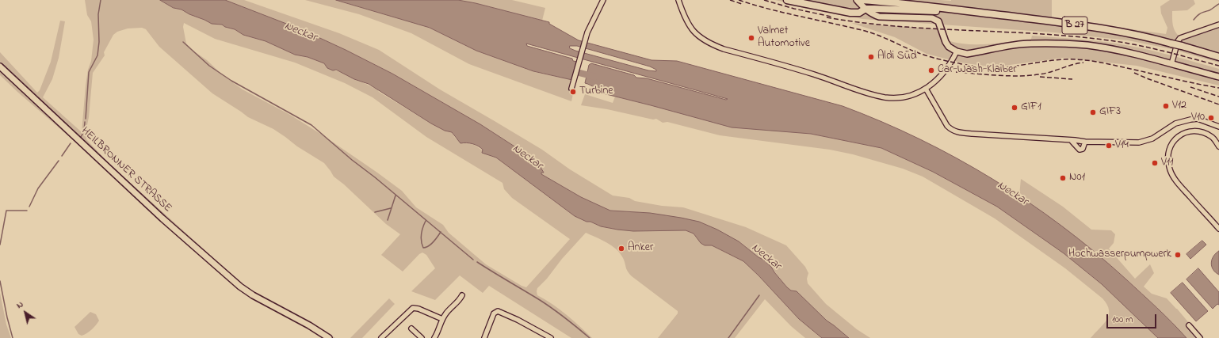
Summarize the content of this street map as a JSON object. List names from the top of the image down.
{
  "streets": {
    "highway": ["B 27"],
    "main road": ["HEILBRONNER STRASSE"]
  },
  "water": ["Neckar"],
  "places": [
    "Valmet Automotive",
    "Aldi Süd",
    "Car-Wash-Klaiber",
    "Turbine",
    "V12",
    "GIF1",
    "GIF3",
    "V10",
    "V14",
    "V11",
    "N01",
    "Anker",
    "Hochwasserpumpwerk"
  ],
  "scale_bar": "100 m",
  "north": "top left"
}
